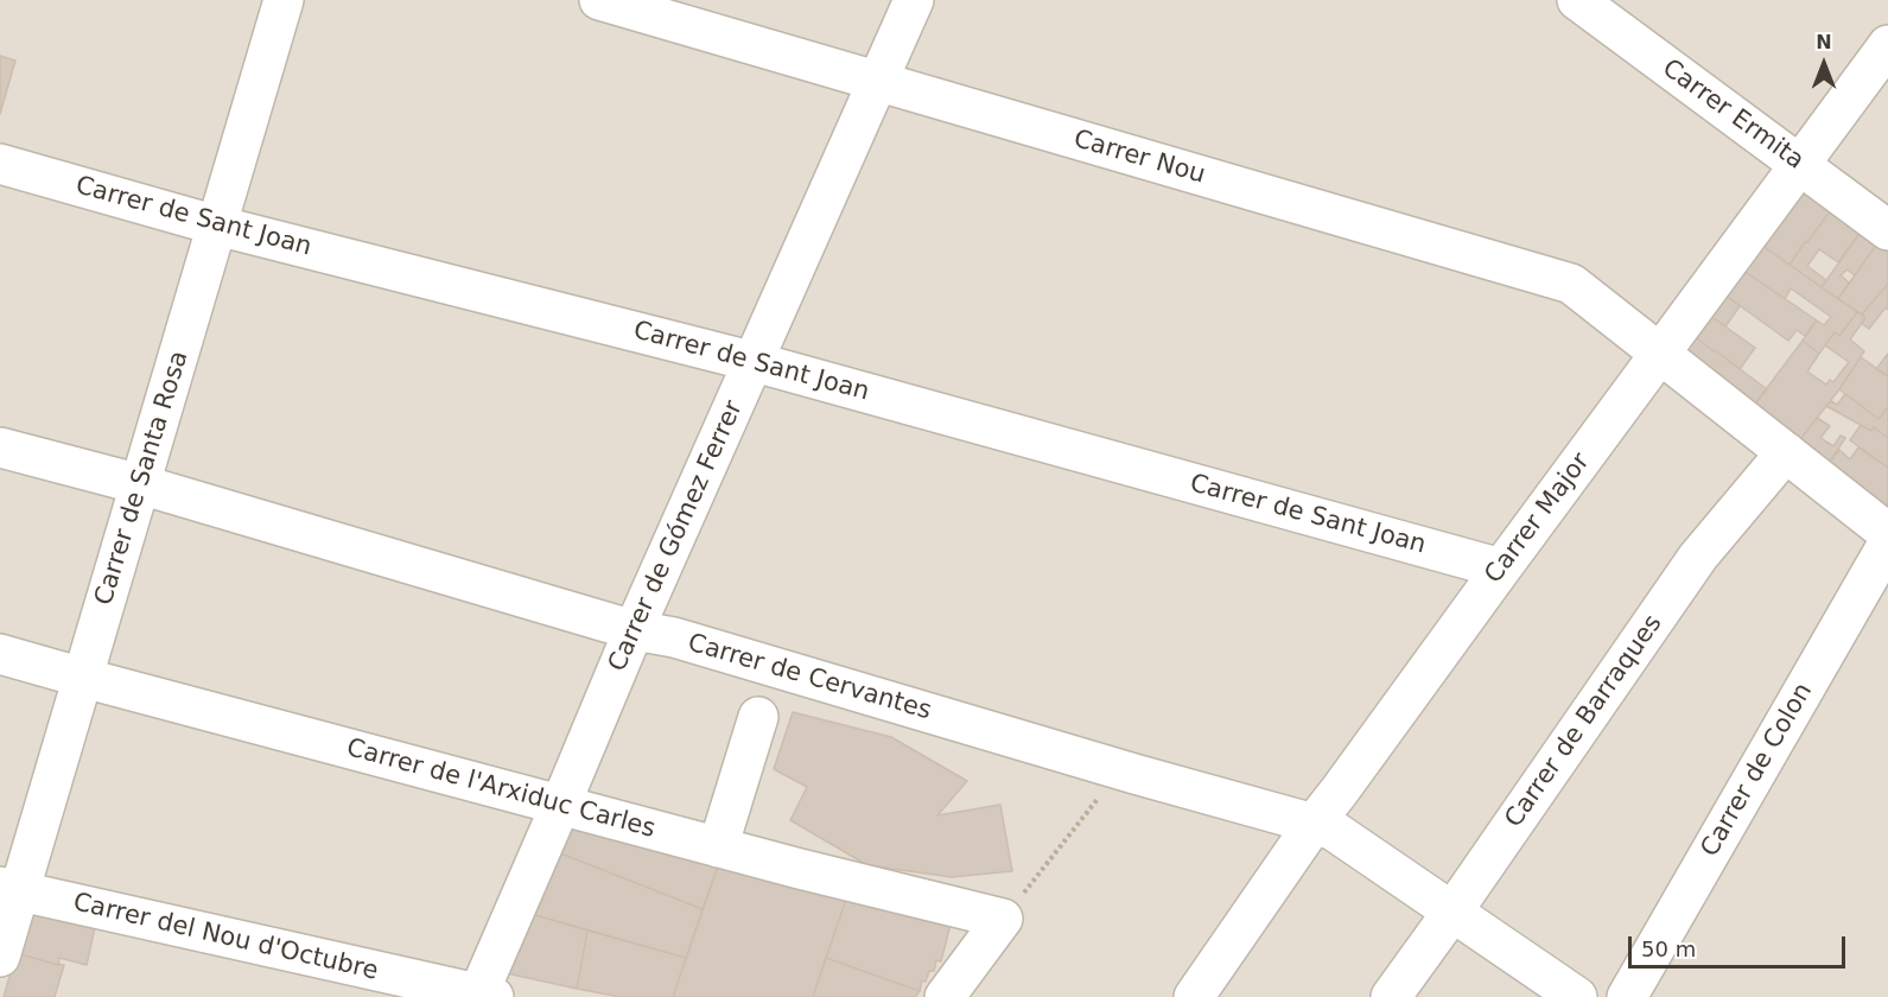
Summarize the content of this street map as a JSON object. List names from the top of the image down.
{
  "streets": {
    "street": [
      "Carrer Ermita",
      "Carrer Nou",
      "Carrer de Sant Joan",
      "Carrer de Santa Rosa",
      "Carrer Major",
      "Carrer de Gómez Ferrer",
      "Carrer de Cervantes",
      "Carrer de Barraques",
      "Carrer de Colon",
      "Carrer de l'Arxiduc Carles",
      "Carrer del Nou d'Octubre"
    ]
  },
  "crossings": [
    ["Carrer Ermita", "Carrer Major"],
    ["Carrer Nou", "Carrer Major"],
    ["Carrer Nou", "Carrer de Gómez Ferrer"],
    ["Carrer Nou", "Carrer de Barraques"],
    ["Carrer de Sant Joan", "Carrer de Santa Rosa"],
    ["Carrer de Sant Joan", "Carrer Major"],
    ["Carrer de Sant Joan", "Carrer de Gómez Ferrer"],
    ["Carrer de Santa Rosa", "Carrer de Cervantes"],
    ["Carrer de Santa Rosa", "Carrer de l'Arxiduc Carles"],
    ["Carrer de Santa Rosa", "Carrer del Nou d'Octubre"],
    ["Carrer Major", "Carrer de Cervantes"],
    ["Carrer de Gómez Ferrer", "Carrer de Cervantes"],
    ["Carrer de Gómez Ferrer", "Carrer de l'Arxiduc Carles"],
    ["Carrer de Gómez Ferrer", "Carrer del Nou d'Octubre"],
    ["Carrer de Cervantes", "Carrer de Barraques"]
  ],
  "scale_bar": "50 m",
  "north": "top"
}
